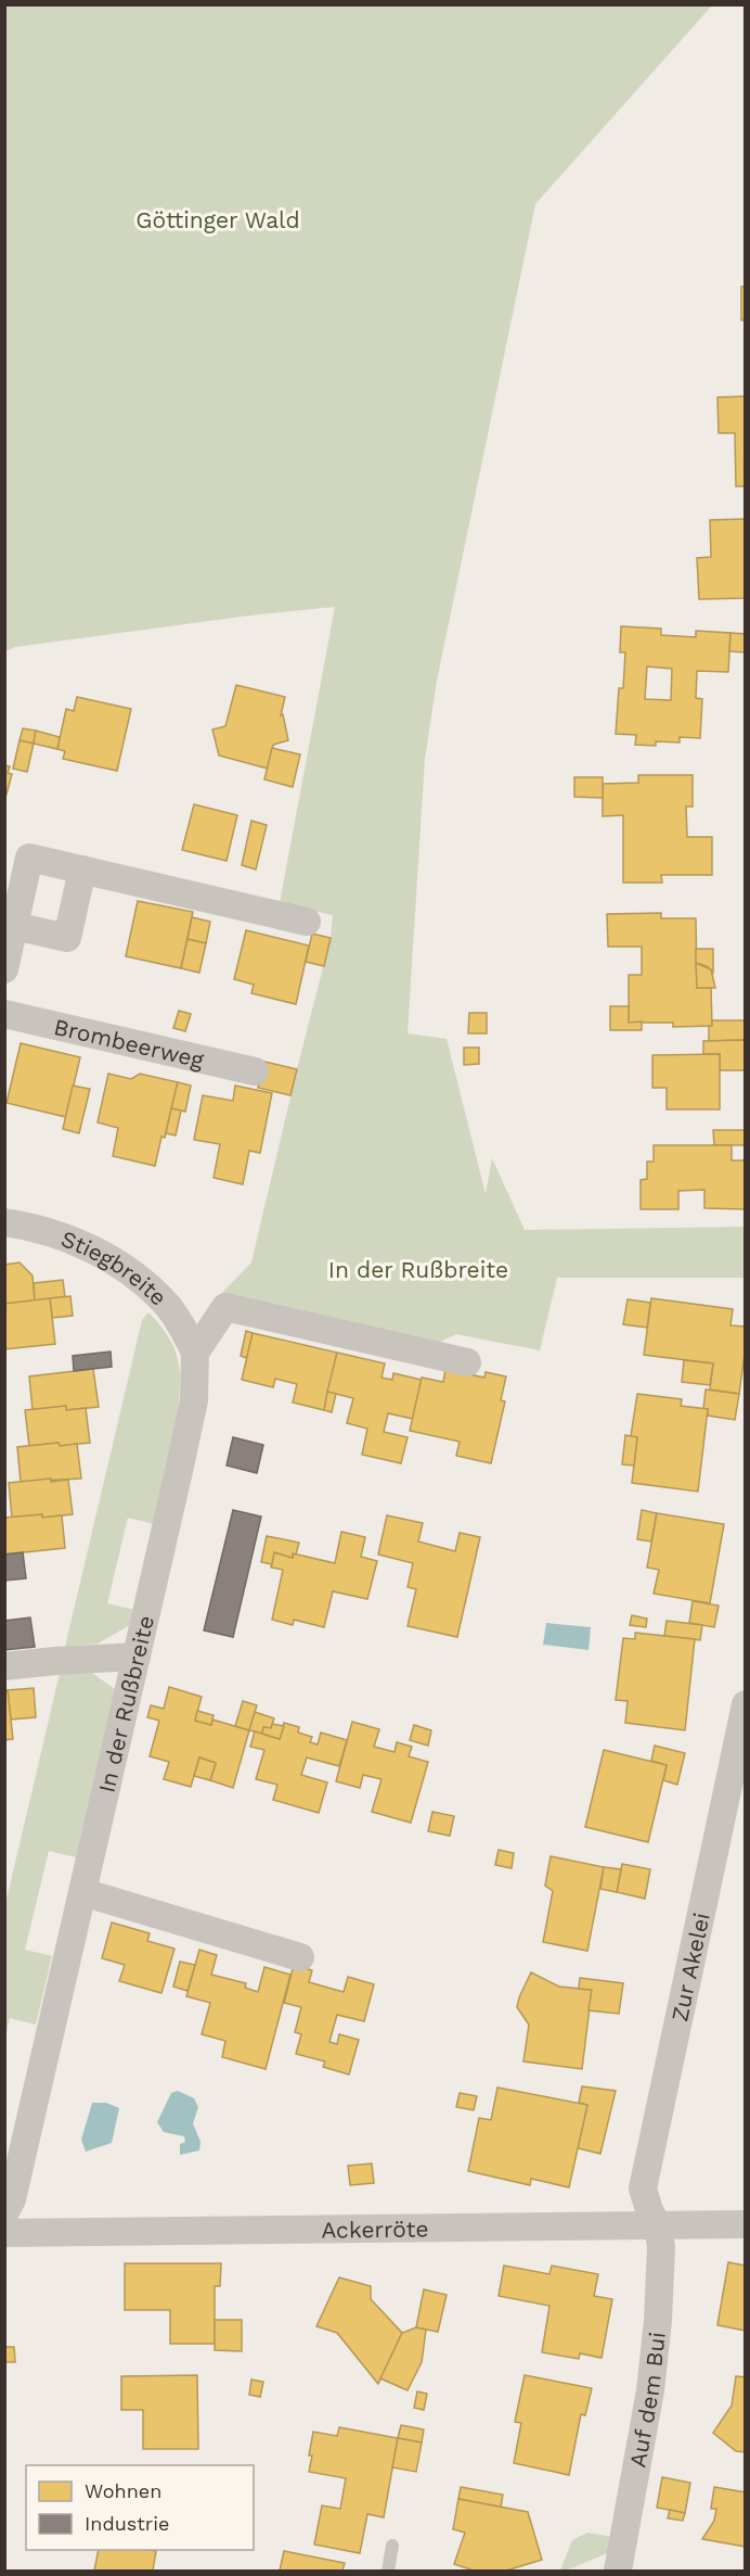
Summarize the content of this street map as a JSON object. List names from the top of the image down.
{
  "streets": {
    "street": [
      "Brombeerweg",
      "Stiegbreite",
      "In der Rußbreite",
      "Zur Akelei",
      "Ackerröte",
      "Auf dem Bui"
    ]
  },
  "crossings": [
    ["Stiegbreite", "In der Rußbreite"],
    ["Zur Akelei", "Ackerröte"],
    ["Zur Akelei", "Auf dem Bui"],
    ["Ackerröte", "Auf dem Bui"]
  ],
  "parks": ["Göttinger Wald", "In der Rußbreite"],
  "legend": ["Wohnen", "Industrie"]
}
